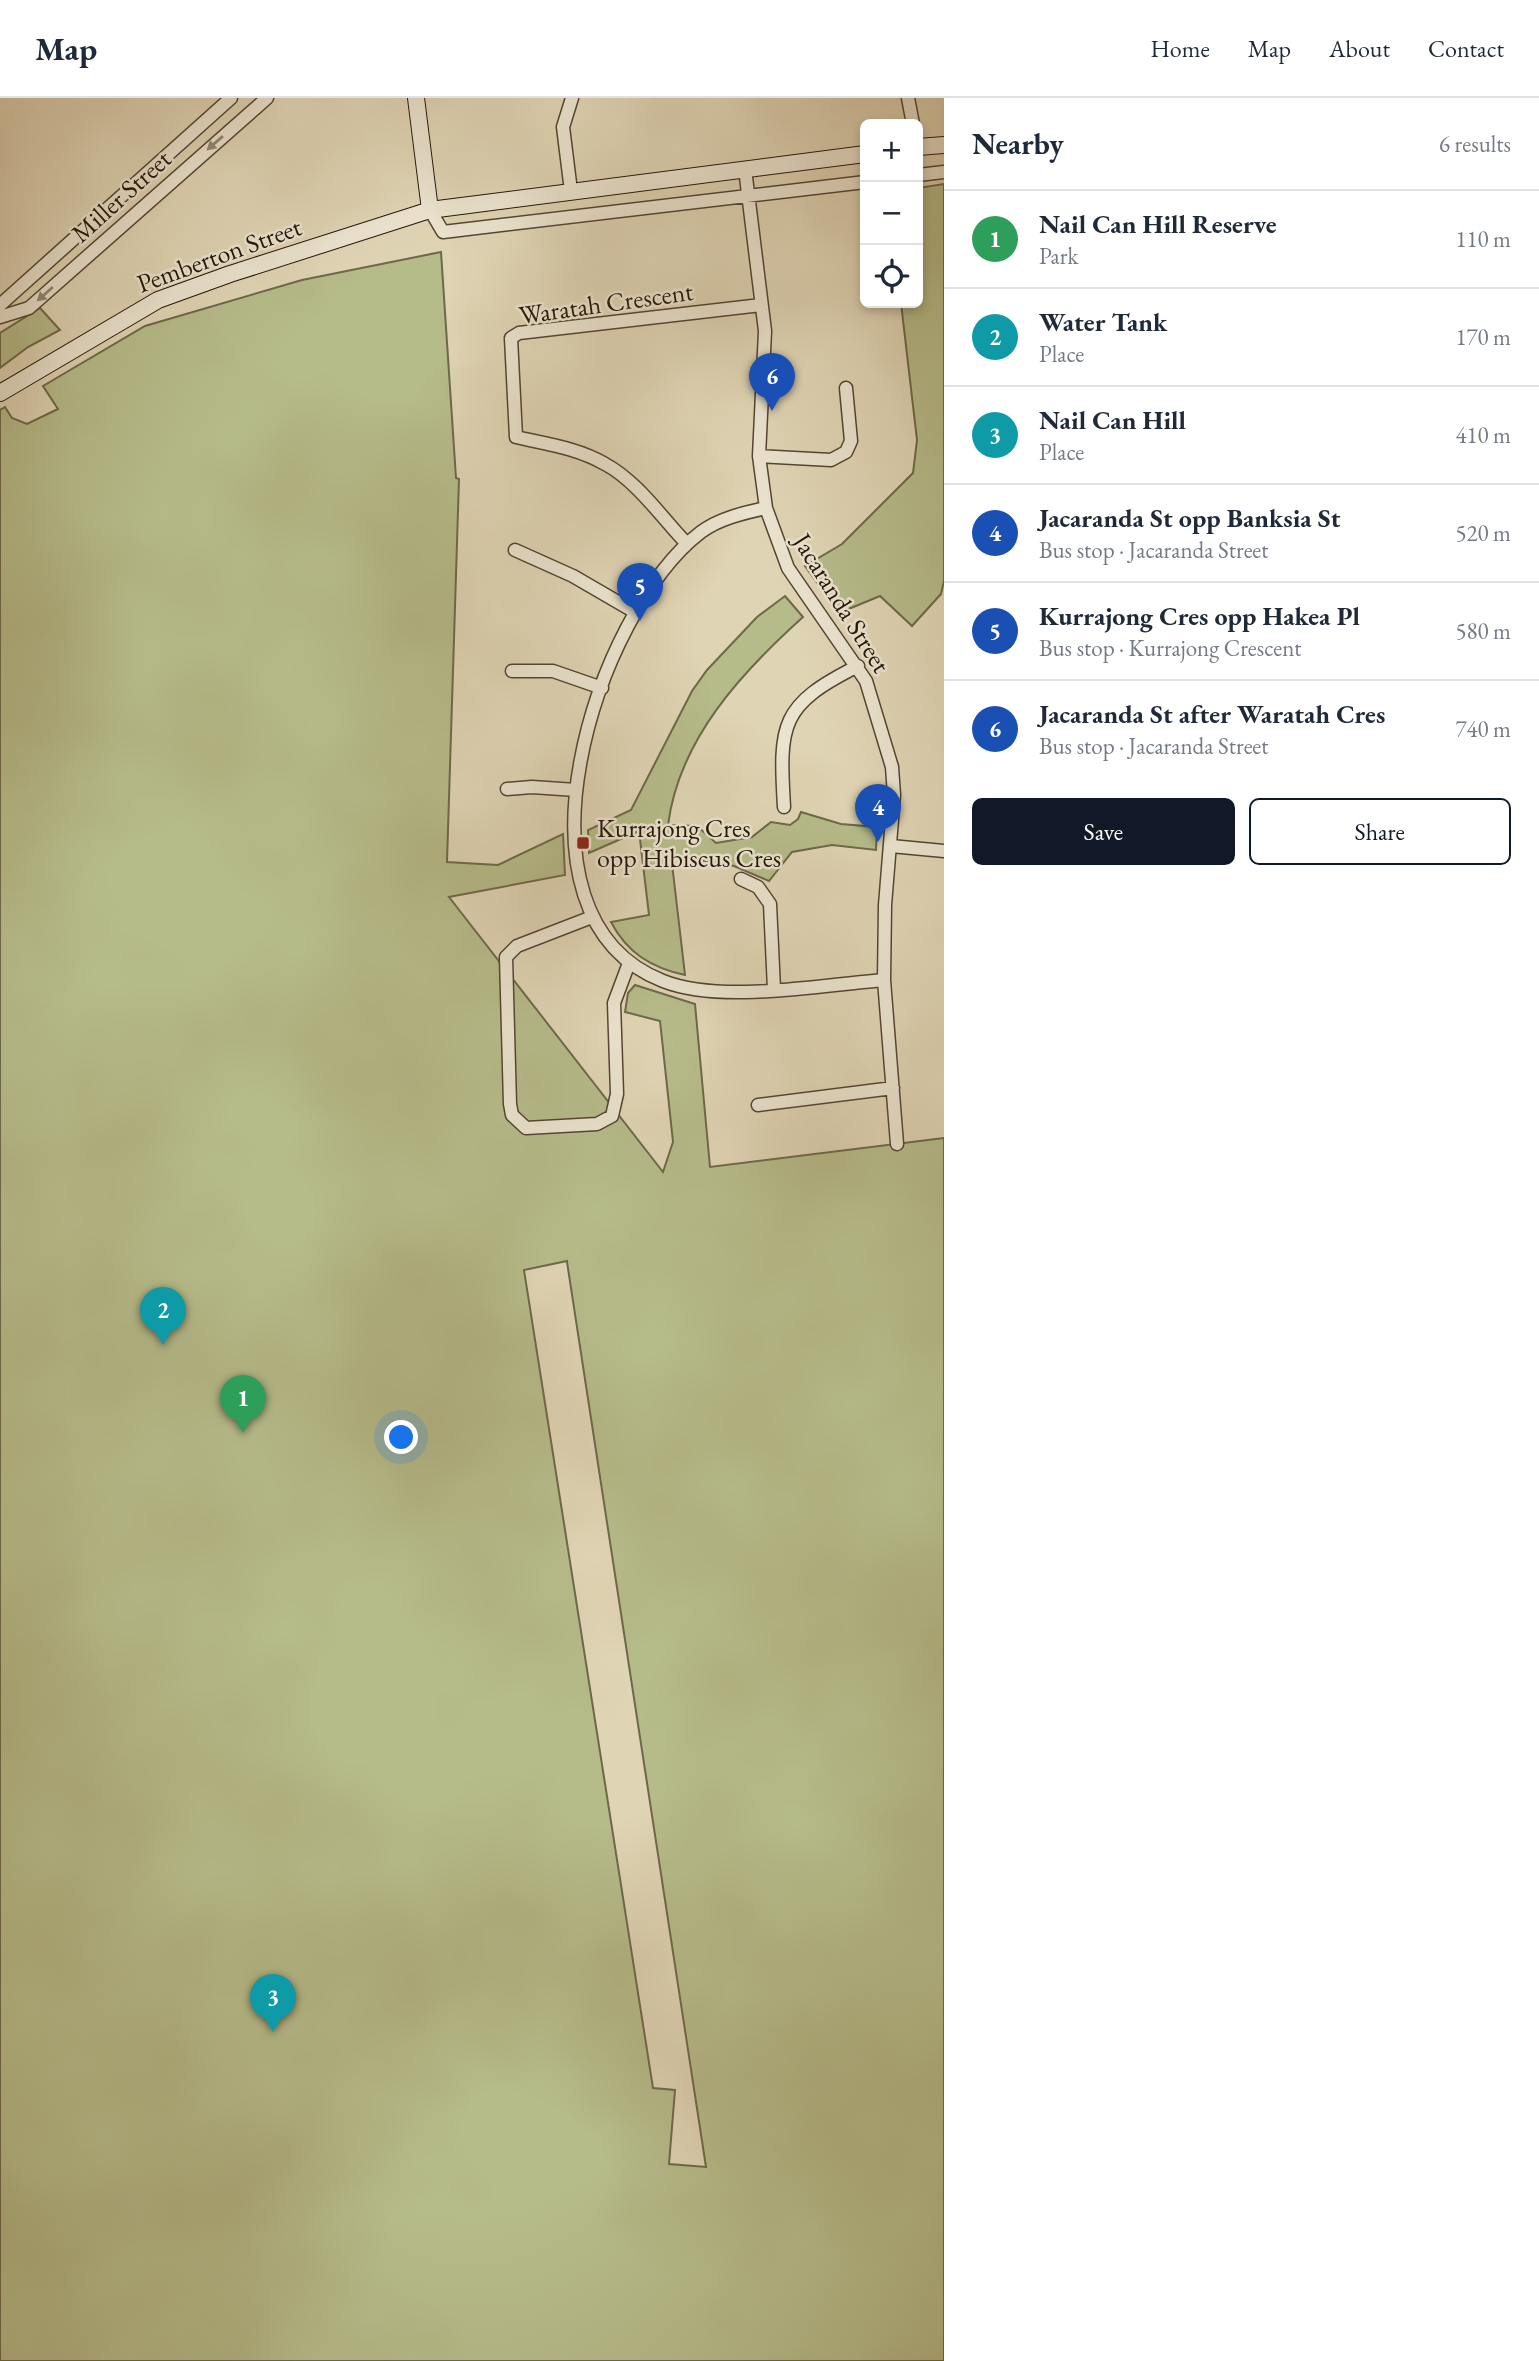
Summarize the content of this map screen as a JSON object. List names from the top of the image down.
{
  "streets": {
    "main road": ["Pemberton Street"],
    "street": ["Miller Street", "Waratah Crescent", "Jacaranda Street"]
  },
  "crossings": [
    ["Pemberton Street", "Jacaranda Street"],
    ["Waratah Crescent", "Jacaranda Street"]
  ],
  "places": {
    "transit": ["Kurrajong Cres opp Hibiscus Cres"]
  },
  "page": {
    "header": "Map",
    "nav": [
      "Home",
      "Map",
      "About",
      "Contact"
    ],
    "heading": ["Nearby", "6 results"],
    "map_buttons": ["+", "−"],
    "list": [
      {
        "mark": "1",
        "name": "Nail Can Hill Reserve",
        "note": "Park",
        "value": "110 m"
      },
      {
        "mark": "2",
        "name": "Water Tank",
        "note": "Place",
        "value": "170 m"
      },
      {
        "mark": "3",
        "name": "Nail Can Hill",
        "note": "Place",
        "value": "410 m"
      },
      {
        "mark": "4",
        "name": "Jacaranda St opp Banksia St",
        "note": "Bus stop · Jacaranda Street",
        "value": "520 m"
      },
      {
        "mark": "5",
        "name": "Kurrajong Cres opp Hakea Pl",
        "note": "Bus stop · Kurrajong Crescent",
        "value": "580 m"
      },
      {
        "mark": "6",
        "name": "Jacaranda St after Waratah Cres",
        "note": "Bus stop · Jacaranda Street",
        "value": "740 m"
      }
    ],
    "pins": [
      "6",
      "5",
      "4",
      "2",
      "1",
      "3"
    ],
    "buttons": ["Save", "Share"]
  }
}
